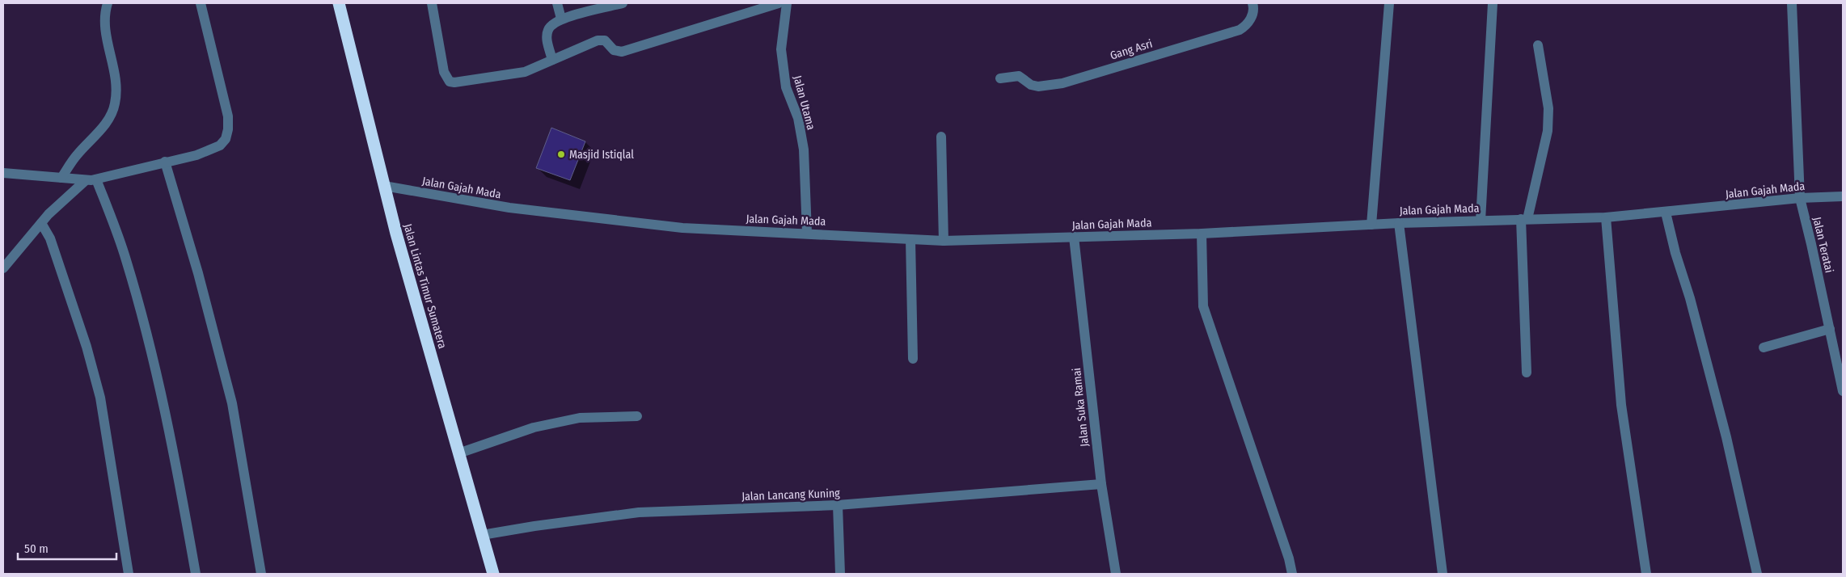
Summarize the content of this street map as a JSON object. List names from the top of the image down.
{
  "streets": {
    "highway": ["Jalan Lintas Timur Sumatera"],
    "street": [
      "Gang Asri",
      "Jalan Utama",
      "Jalan Gajah Mada",
      "Jalan Teratai",
      "Jalan Suka Ramai",
      "Jalan Lancang Kuning"
    ]
  },
  "crossings": [
    ["Jalan Utama", "Jalan Gajah Mada"],
    ["Jalan Gajah Mada", "Jalan Teratai"],
    ["Jalan Gajah Mada", "Jalan Lintas Timur Sumatera"],
    ["Jalan Gajah Mada", "Jalan Suka Ramai"],
    ["Jalan Lintas Timur Sumatera", "Jalan Lancang Kuning"],
    ["Jalan Suka Ramai", "Jalan Lancang Kuning"]
  ],
  "places": ["Masjid Istiqlal"],
  "scale_bar": "50 m"
}
